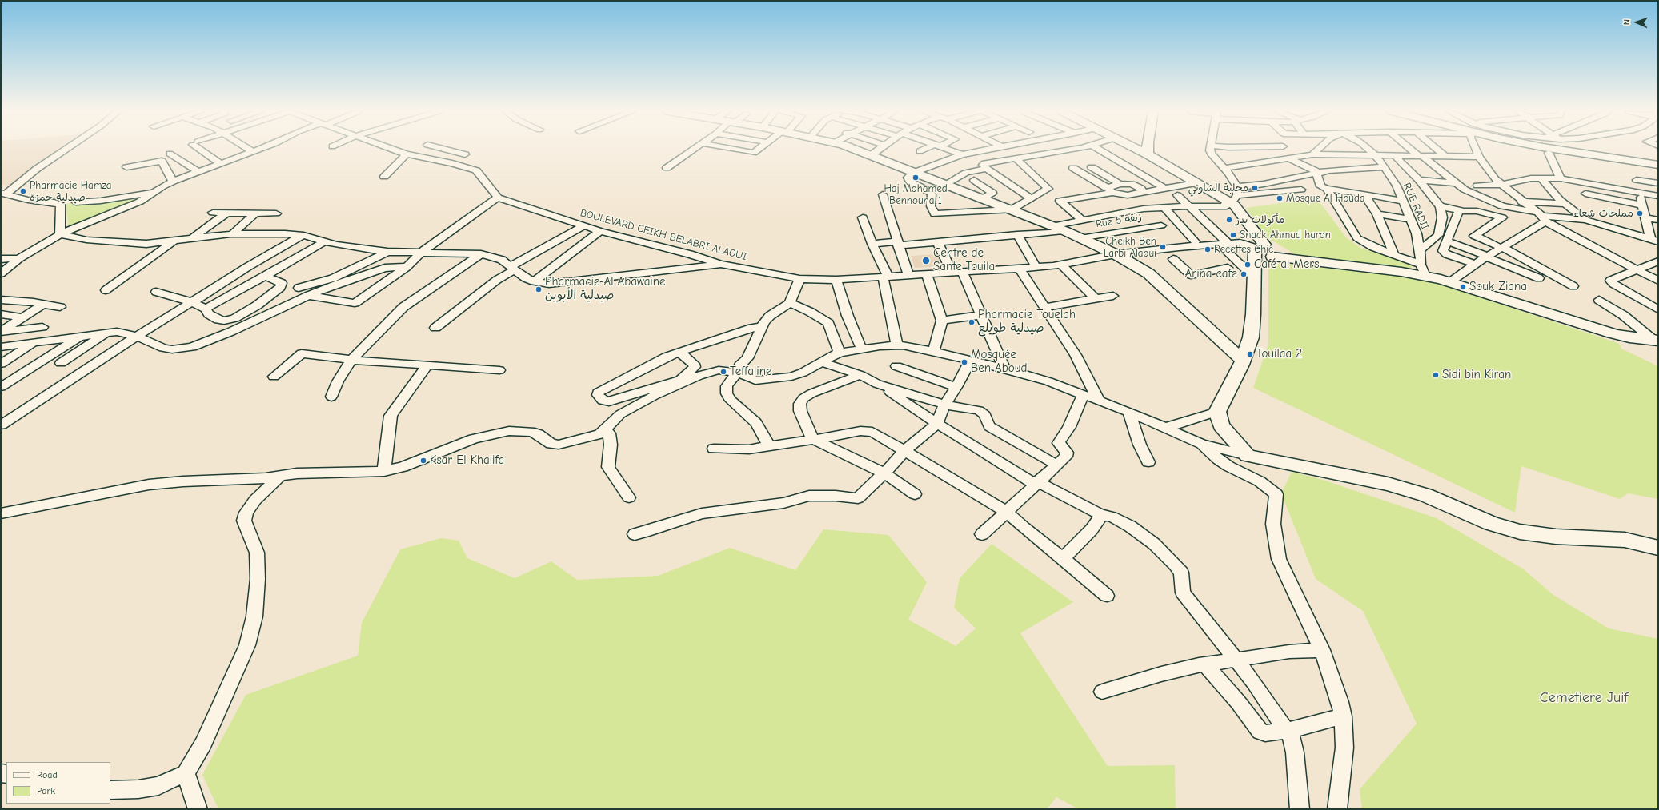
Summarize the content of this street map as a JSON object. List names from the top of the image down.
{
  "streets": {
    "street": ["RUE RADII", "Rue 5 زنقة", "BOULEVARD CEIKH BELABRI ALAOUI"]
  },
  "parks": ["Cemetiere Juif"],
  "places": [
    "Haj Mohamed Bennouna 1",
    "محلبة الشاوني",
    "Pharmacie Hamza صيدلية حمزة",
    "Mosque Al Houda",
    "مملحات شعاء",
    "مأكولات بدر",
    "Snack Ahmad haron",
    "Cheikh Ben Larbi Alaoui",
    "Recettes Chic",
    "Centre de Sante Touila",
    "Café al Mers",
    "Arina cafe",
    "Souk Ziana",
    "Pharmacie Al Abawaine صيدلية الأبوين",
    "Pharmacie Touelah صيدلية طويلع",
    "Touilaa 2",
    "Mosquée Ben Aboud",
    "Teffaline",
    "Sidi bin Kiran",
    "Ksar El Khalifa"
  ],
  "legend": ["Road", "Park"],
  "north": "left"
}
